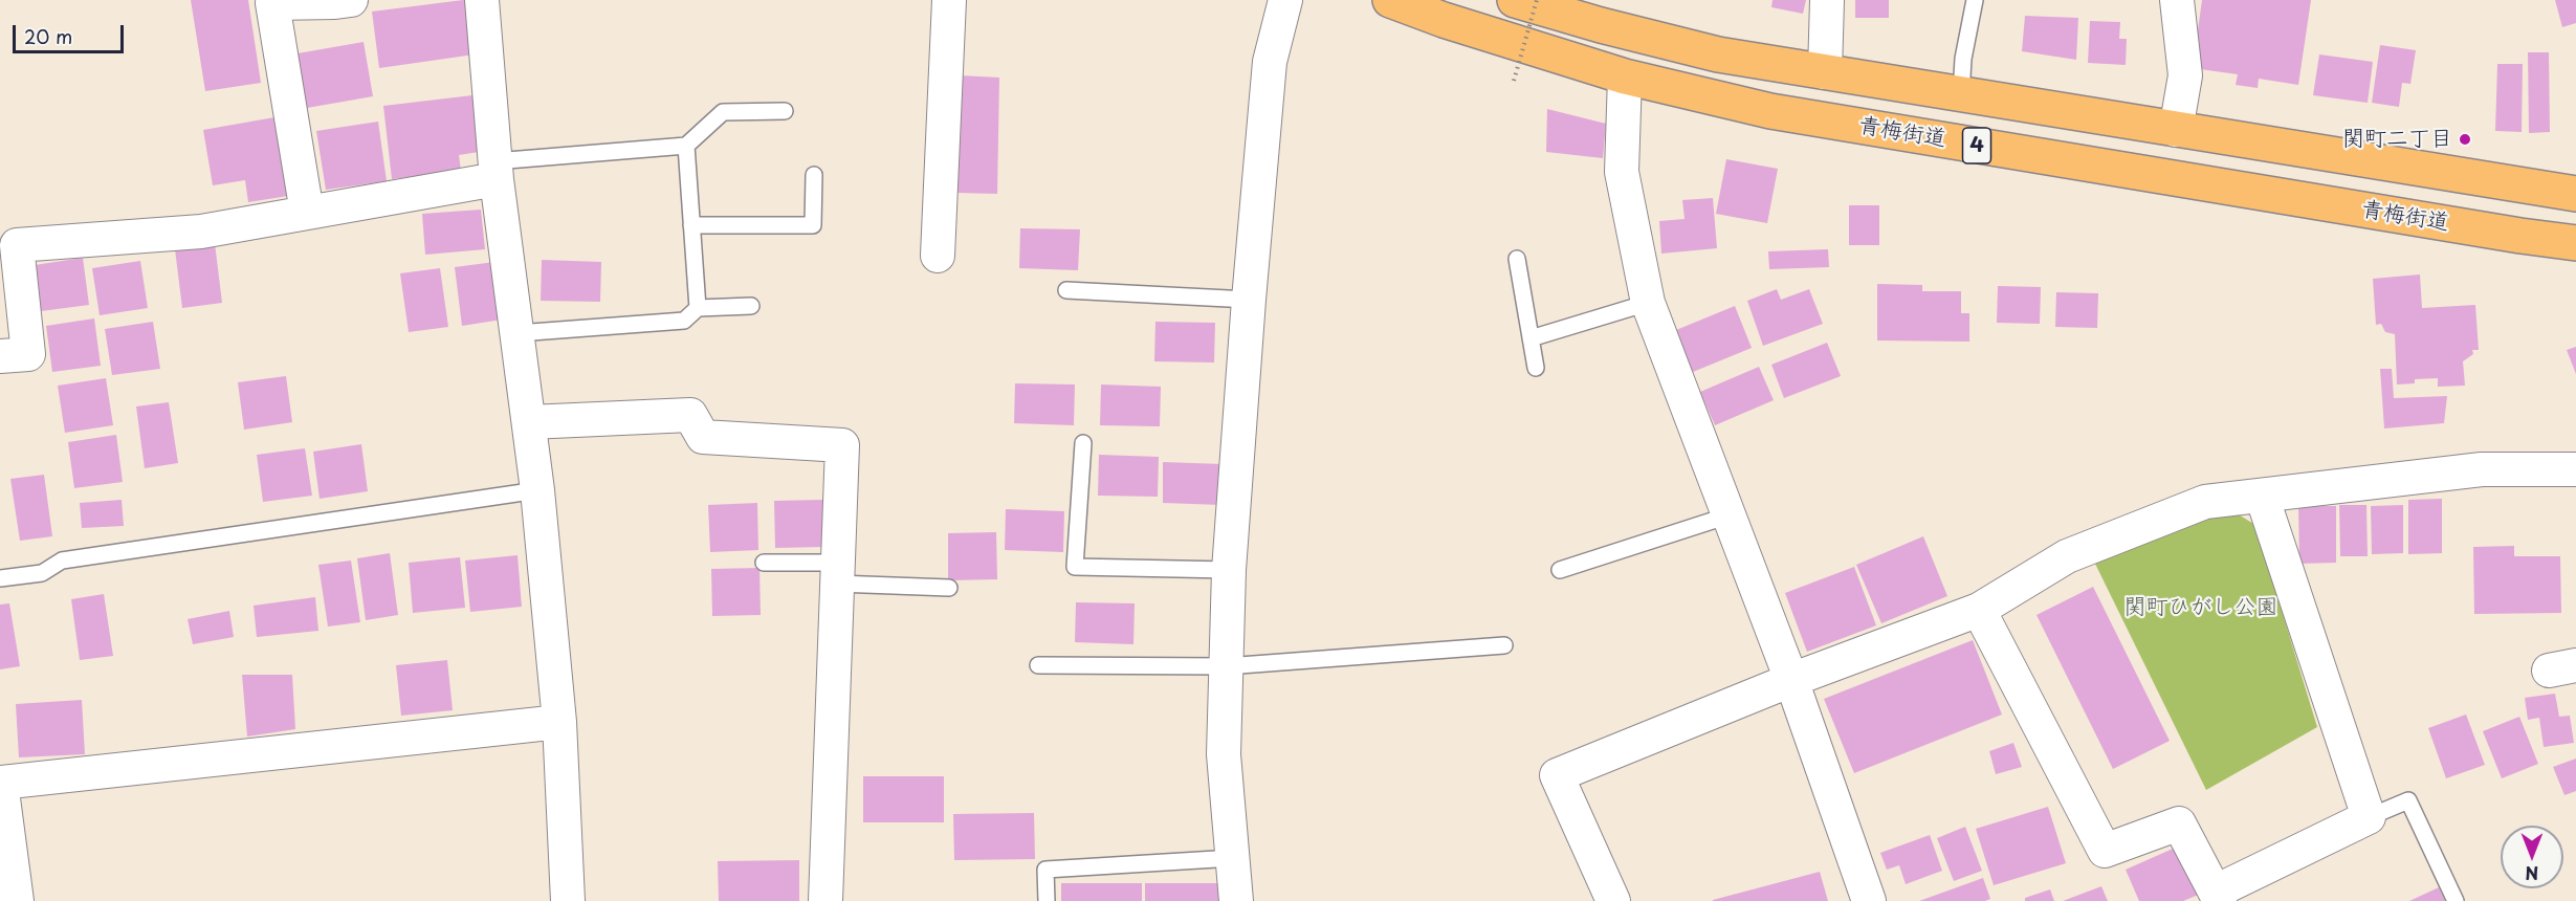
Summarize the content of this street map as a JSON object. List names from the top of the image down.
{
  "streets": {
    "main road": ["青梅街道", "4"]
  },
  "parks": ["関町ひがし公園"],
  "places": ["関町二丁目"],
  "scale_bar": "20 m",
  "north": "bottom"
}
